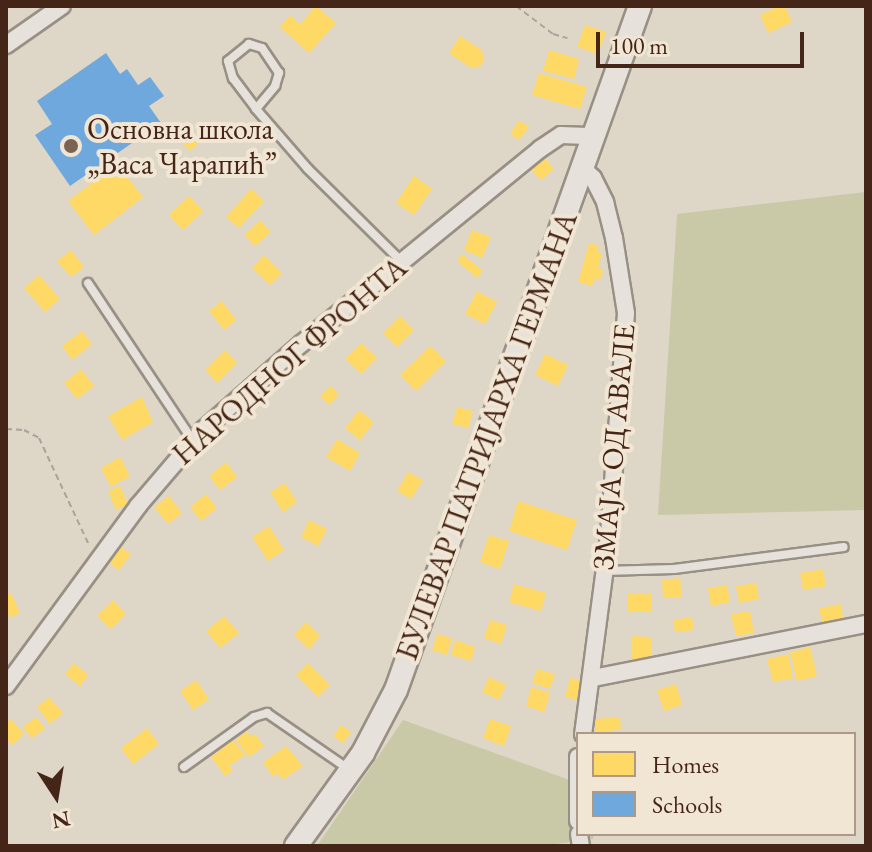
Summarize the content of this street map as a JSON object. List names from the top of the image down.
{
  "streets": {
    "main road": ["БУЛЕВАР ПАТРИЈАРХА ГЕРМАНА"],
    "street": ["НАРОДНОГ ФРОНТА", "ЗМАЈА ОД АВАЛЕ"]
  },
  "crossings": [
    ["НАРОДНОГ ФРОНТА", "БУЛЕВАР ПАТРИЈАРХА ГЕРМАНА"],
    ["БУЛЕВАР ПАТРИЈАРХА ГЕРМАНА", "ЗМАЈА ОД АВАЛЕ"]
  ],
  "places": ["Основна школа „Васа Чарапић”"],
  "legend": ["Homes", "Schools"],
  "scale_bar": "100 m",
  "north": "bottom"
}
